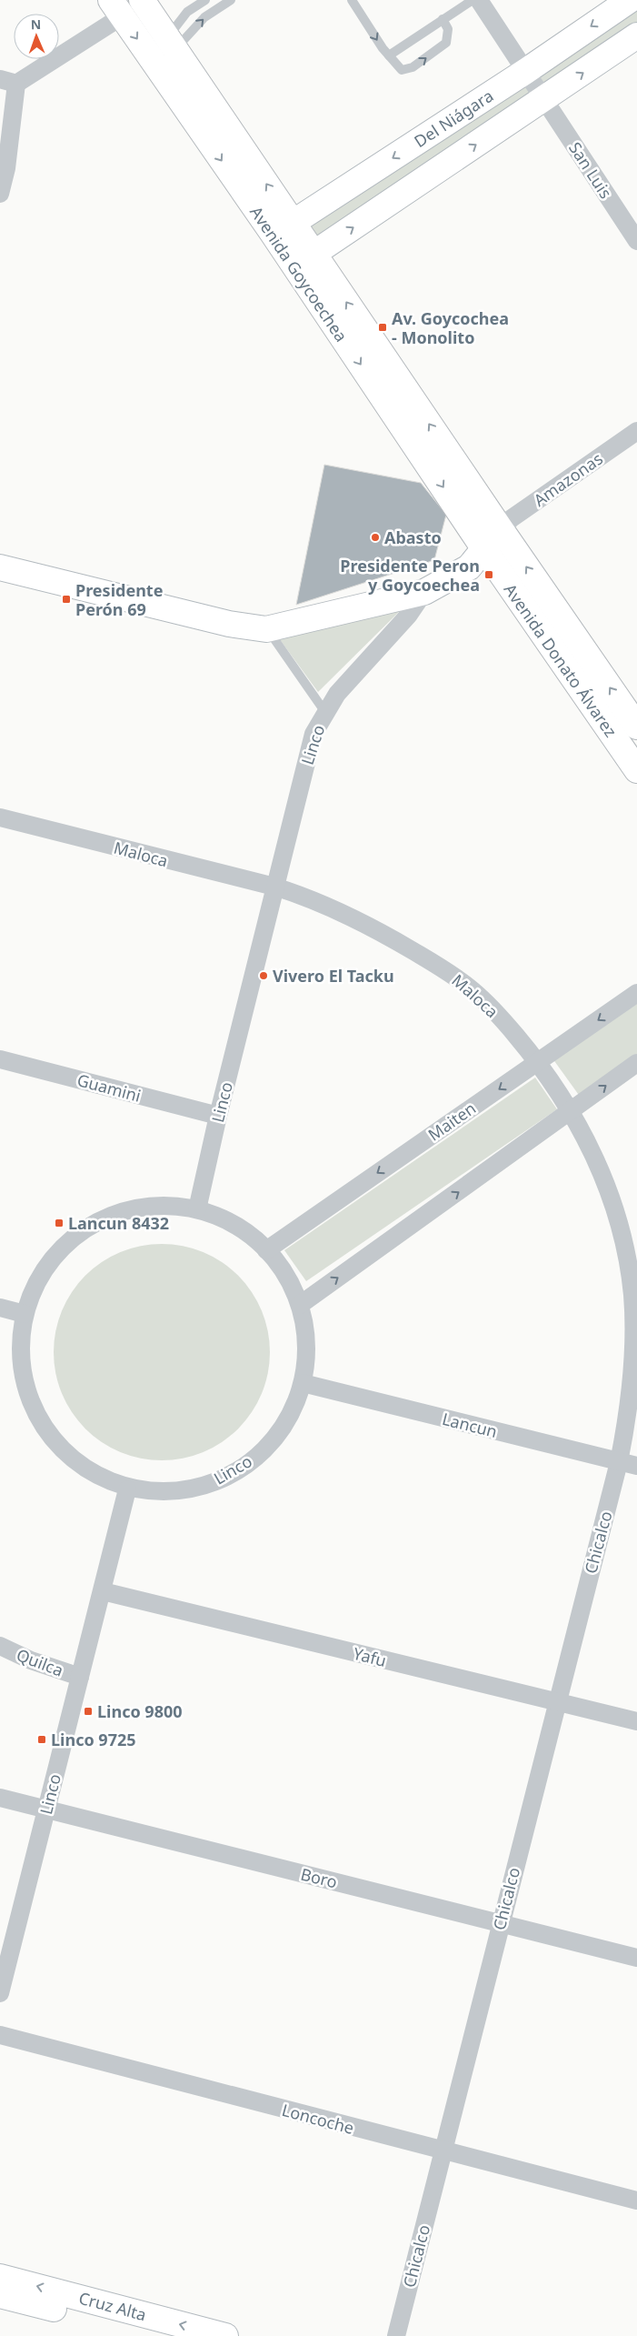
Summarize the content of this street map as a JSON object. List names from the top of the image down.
{
  "streets": {
    "main road": [
      "Del Niágara",
      "Avenida Goycoechea",
      "Avenida Donato Álvarez",
      "Cruz Alta"
    ],
    "street": [
      "San Luis",
      "Amazonas",
      "Linco",
      "Maloca",
      "Guamini",
      "Maiten",
      "Lancun",
      "Chicalco",
      "Yafu",
      "Quilca",
      "Boro",
      "Loncoche"
    ]
  },
  "crossings": [
    ["Del Niágara", "San Luis"],
    ["Del Niágara", "Avenida Goycoechea"],
    ["Avenida Goycoechea", "Amazonas"],
    ["Avenida Goycoechea", "Avenida Donato Álvarez"],
    ["Amazonas", "Avenida Donato Álvarez"],
    ["Linco", "Maloca"],
    ["Linco", "Guamini"],
    ["Linco", "Maiten"],
    ["Linco", "Lancun"],
    ["Linco", "Yafu"],
    ["Linco", "Quilca"],
    ["Linco", "Boro"],
    ["Maloca", "Maiten"],
    ["Maloca", "Lancun"],
    ["Maloca", "Chicalco"],
    ["Lancun", "Chicalco"],
    ["Chicalco", "Yafu"],
    ["Chicalco", "Boro"],
    ["Chicalco", "Loncoche"]
  ],
  "places": {
    "transit": [
      "Av. Goycochea - Monolito",
      "Presidente Peron y Goycoechea",
      "Presidente Perón 69",
      "Lancun 8432",
      "Linco 9800",
      "Linco 9725"
    ],
    "other": ["Abasto", "Vivero El Tacku"]
  },
  "north": "top"
}
